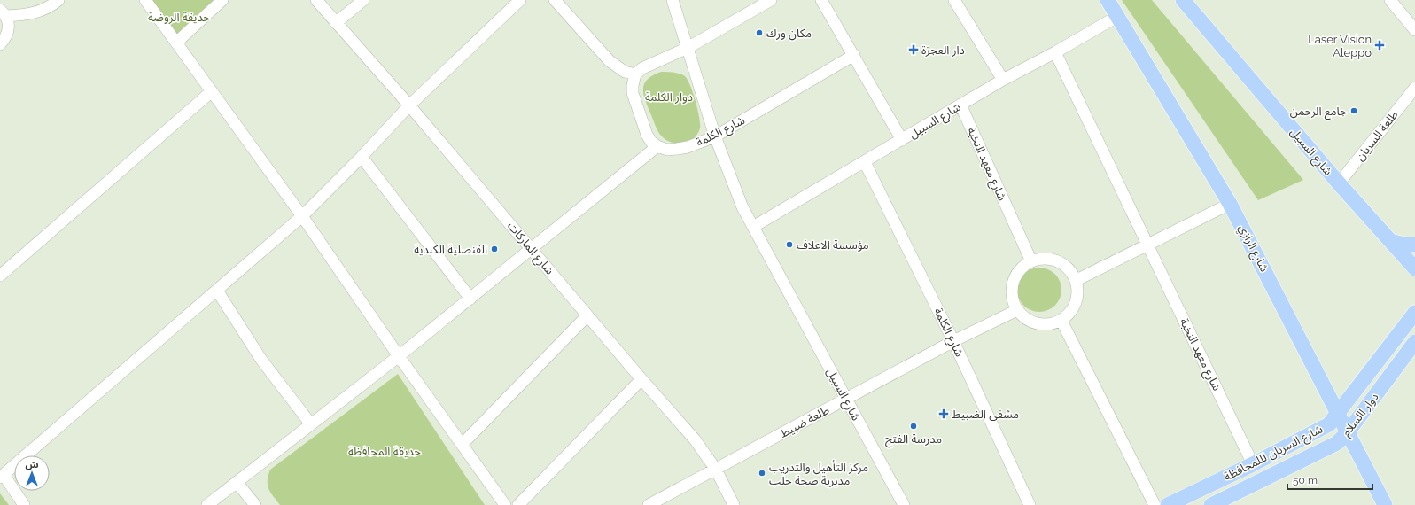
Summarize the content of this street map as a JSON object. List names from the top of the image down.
{
  "streets": {
    "main road": [
      "شارع السبيل",
      "شارع الرازي",
      "دوار االسلام",
      "شارع السريان لللمحافظة"
    ],
    "street": [
      "شارع الكلمة",
      "طلعة السريان",
      "شارع معهد النخبة",
      "شارع الماركات",
      "طلعة ضبيط"
    ]
  },
  "crossings": [
    ["شارع السبيل", "شارع الكلمة"],
    ["شارع السبيل", "طلعة السريان"],
    ["شارع السبيل", "شارع معهد النخبة"],
    ["شارع السبيل", "شارع الرازي"],
    ["شارع السبيل", "طلعة ضبيط"],
    ["شارع الكلمة", "طلعة ضبيط"],
    ["شارع معهد النخبة", "طلعة ضبيط"],
    ["شارع معهد النخبة", "شارع السريان لللمحافظة"],
    ["شارع الماركات", "طلعة ضبيط"],
    ["شارع الرازي", "دوار االسلام"],
    ["شارع الرازي", "شارع السريان لللمحافظة"]
  ],
  "parks": ["حديقة الروضة", "دوار الكلمة", "حديقة المحافظة"],
  "places": {
    "other": [
      "مكان ورك",
      "جامع الرحمن",
      "مؤسسة الاعلاف",
      "القنصلية الكندية",
      "مدرسة الفتح",
      "مركز التأهيل والتدريب مديرية صحة حلب"
    ],
    "health": ["Laser Vision Aleppo", "دار العجزة", "مشفى الضبيط"]
  },
  "scale_bar": "50 m",
  "north": "top"
}
